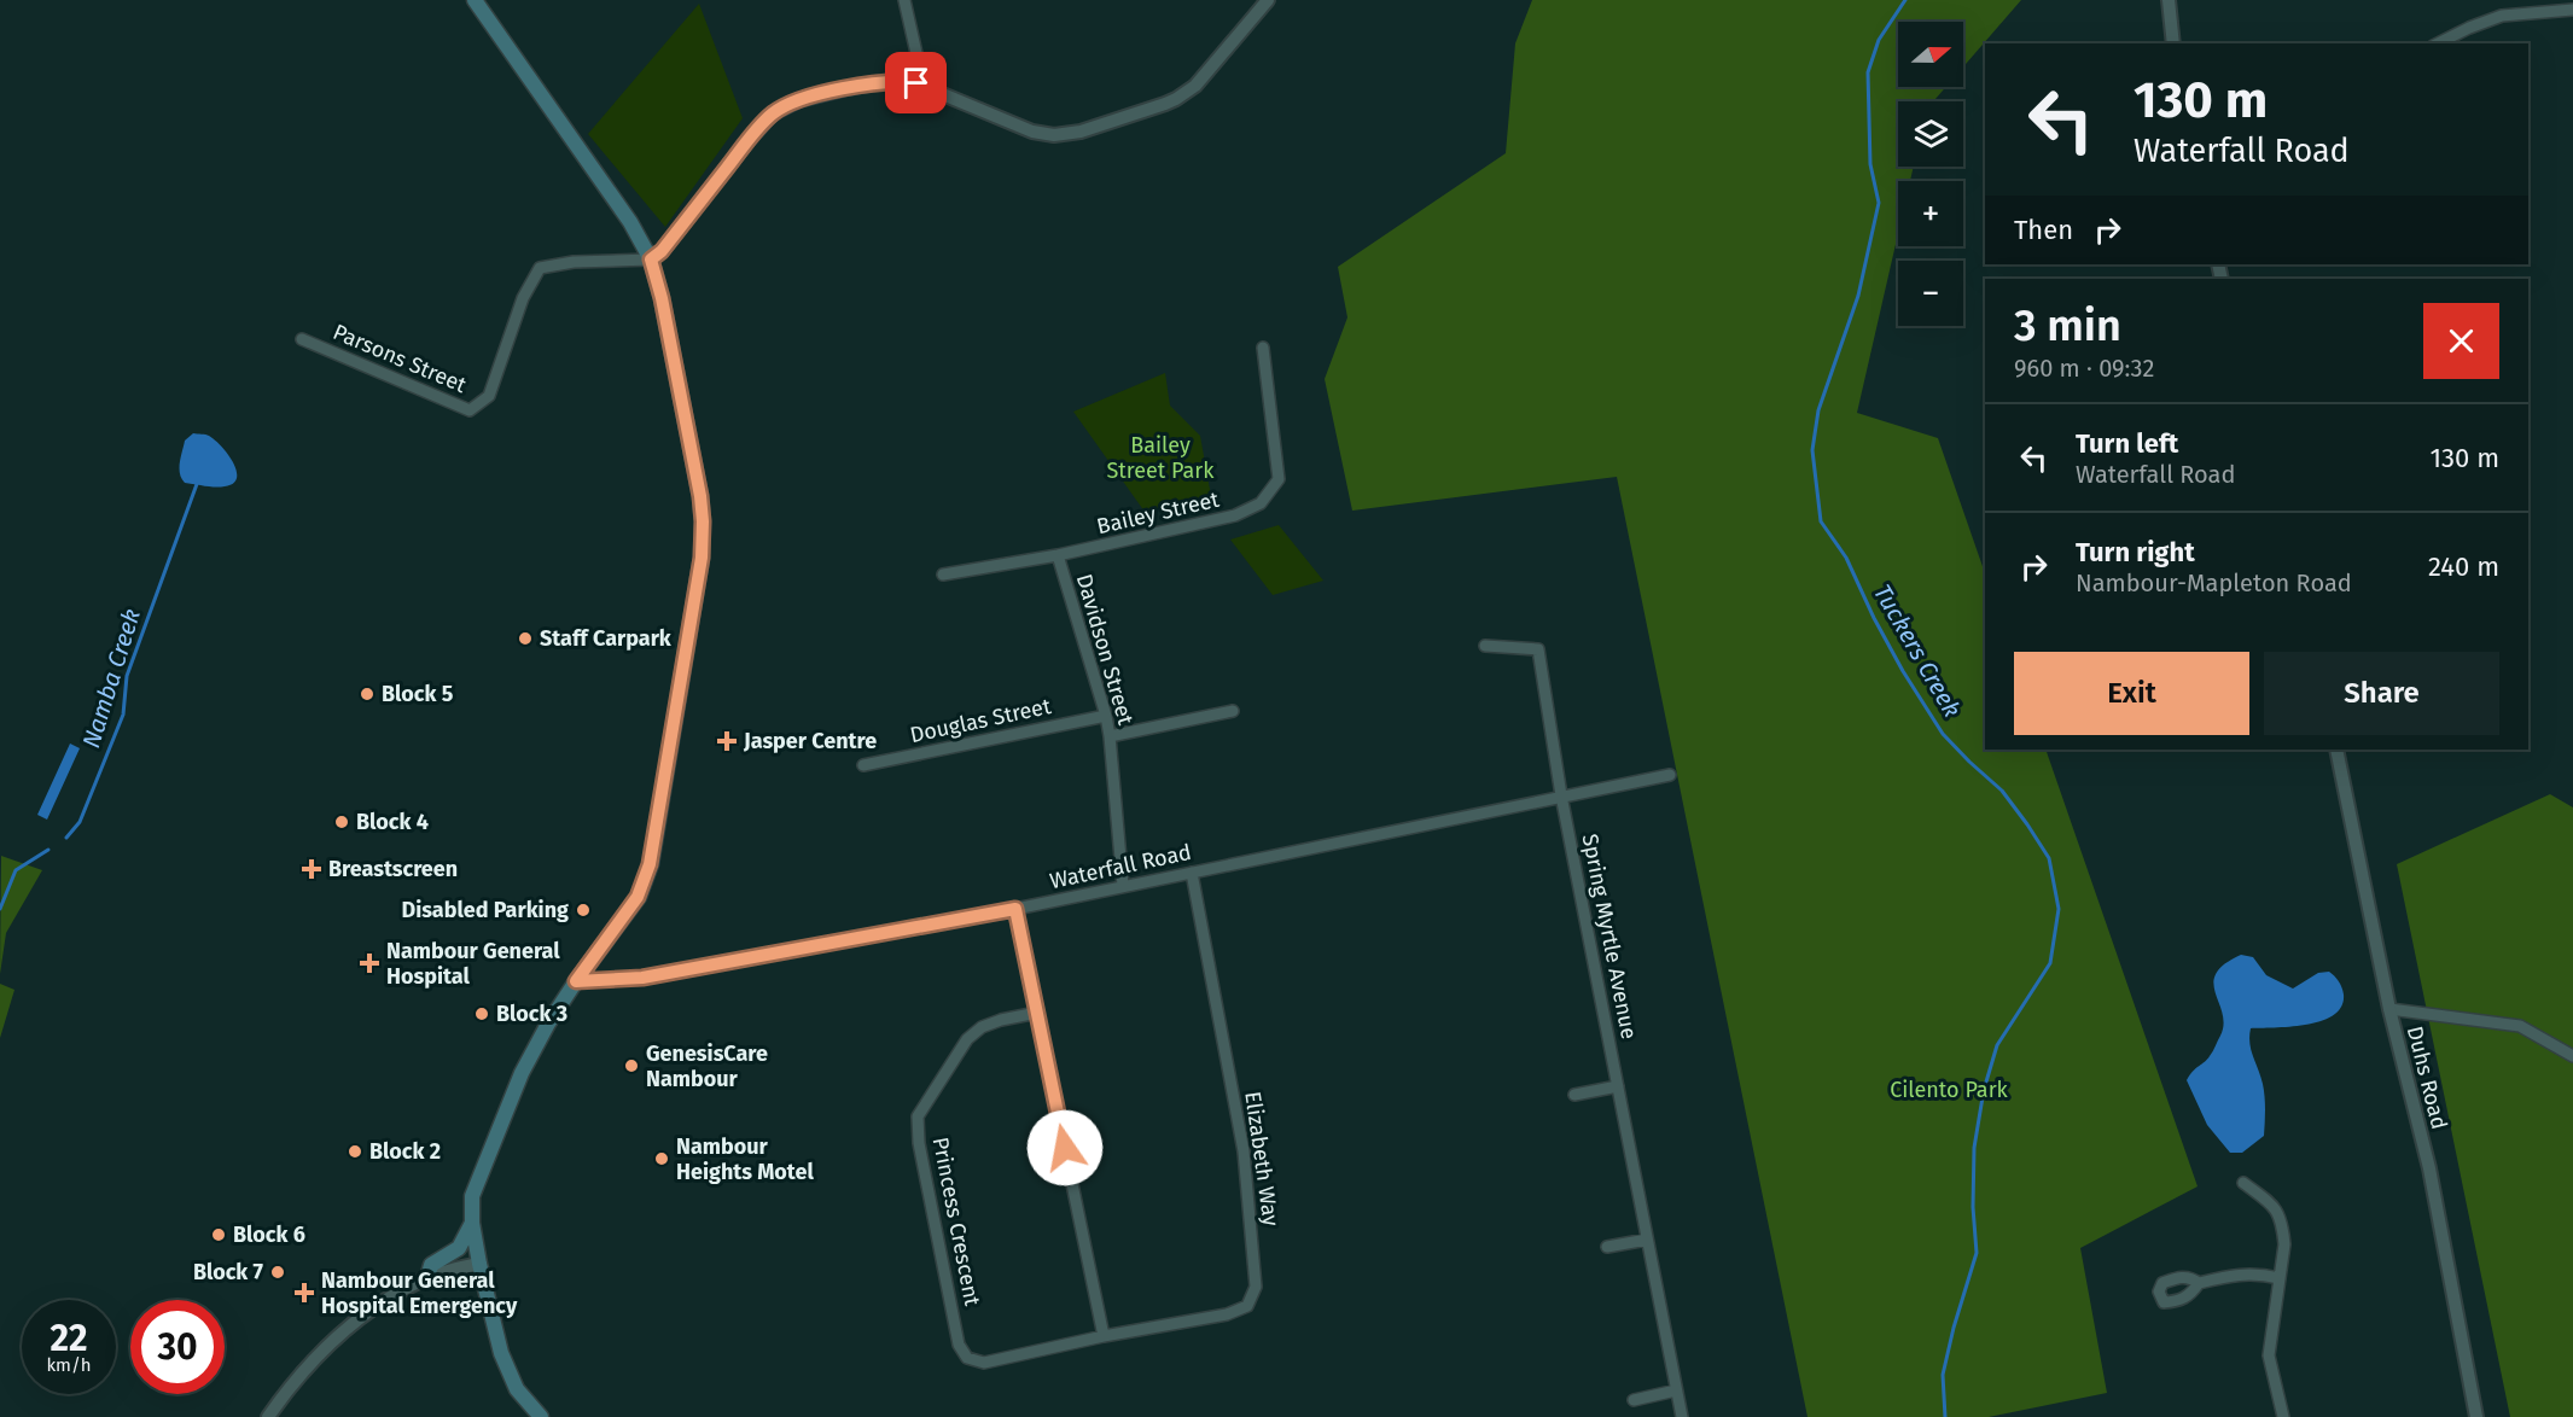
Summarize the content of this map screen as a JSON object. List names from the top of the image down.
{
  "streets": {
    "street": [
      "Parsons Street",
      "Bailey Street",
      "Davidson Street",
      "Douglas Street",
      "Waterfall Road",
      "Spring Myrtle Avenue",
      "Duhs Road",
      "Elizabeth Way",
      "Princess Crescent"
    ]
  },
  "crossings": [
    ["Bailey Street", "Davidson Street"],
    ["Davidson Street", "Douglas Street"],
    ["Davidson Street", "Waterfall Road"],
    ["Waterfall Road", "Spring Myrtle Avenue"],
    ["Waterfall Road", "Elizabeth Way"],
    ["Elizabeth Way", "Princess Crescent"]
  ],
  "water": ["Tuckers Creek", "Namba Creek"],
  "parks": ["Bailey Street Park", "Cilento Park"],
  "places": {
    "other": [
      "Staff Carpark",
      "Block 5",
      "Block 4",
      "Disabled Parking",
      "Block 3",
      "GenesisCare Nambour",
      "Block 2",
      "Nambour Heights Motel",
      "Block 6",
      "Block 7"
    ],
    "health": [
      "Jasper Centre",
      "Breastscreen",
      "Nambour General Hospital",
      "Nambour General Hospital Emergency"
    ]
  },
  "north": "right",
  "page": {
    "map_buttons": ["+", "−"],
    "turn": ["130 m", "Waterfall Road"],
    "then": "Then",
    "heading": ["3 min", "960 m · 09:32"],
    "list": [
      {
        "name": "Turn left",
        "note": "Waterfall Road",
        "value": "130 m"
      },
      {
        "name": "Turn right",
        "note": "Nambour-Mapleton Road",
        "value": "240 m"
      }
    ],
    "buttons": ["Exit", "Share"],
    "speed": "22 km/h",
    "limit": "30"
  }
}
